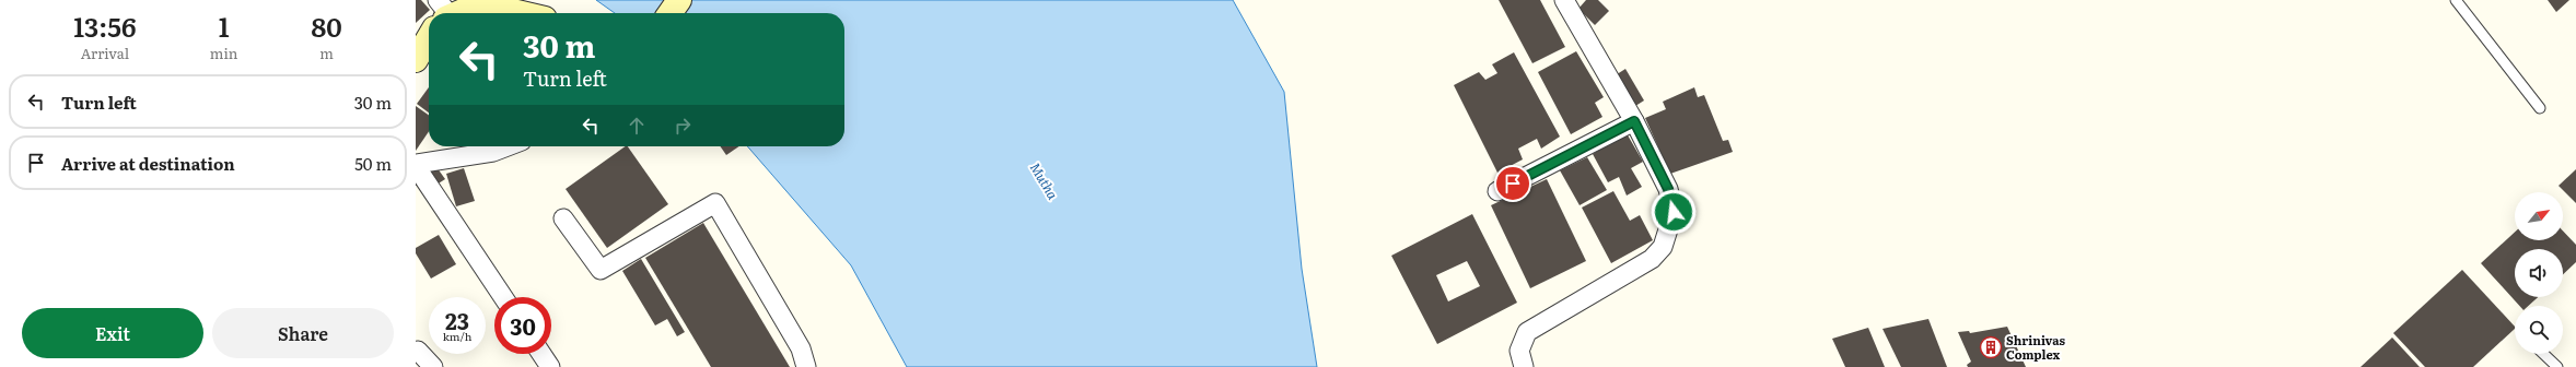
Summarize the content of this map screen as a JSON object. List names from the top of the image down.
{
  "water": ["Mutha"],
  "places": {
    "building": ["Shrinivas Complex"]
  },
  "north": "top right",
  "page": {
    "eta": [
      "13:56",
      "Arrival",
      "1",
      "min",
      "80",
      "m"
    ],
    "turn": ["30 m", "Turn left"],
    "list": [
      {
        "name": "Turn left",
        "value": "30 m"
      },
      {
        "name": "Arrive at destination",
        "value": "50 m"
      }
    ],
    "speed": "23 km/h",
    "limit": "30",
    "buttons": ["Exit", "Share"]
  }
}
